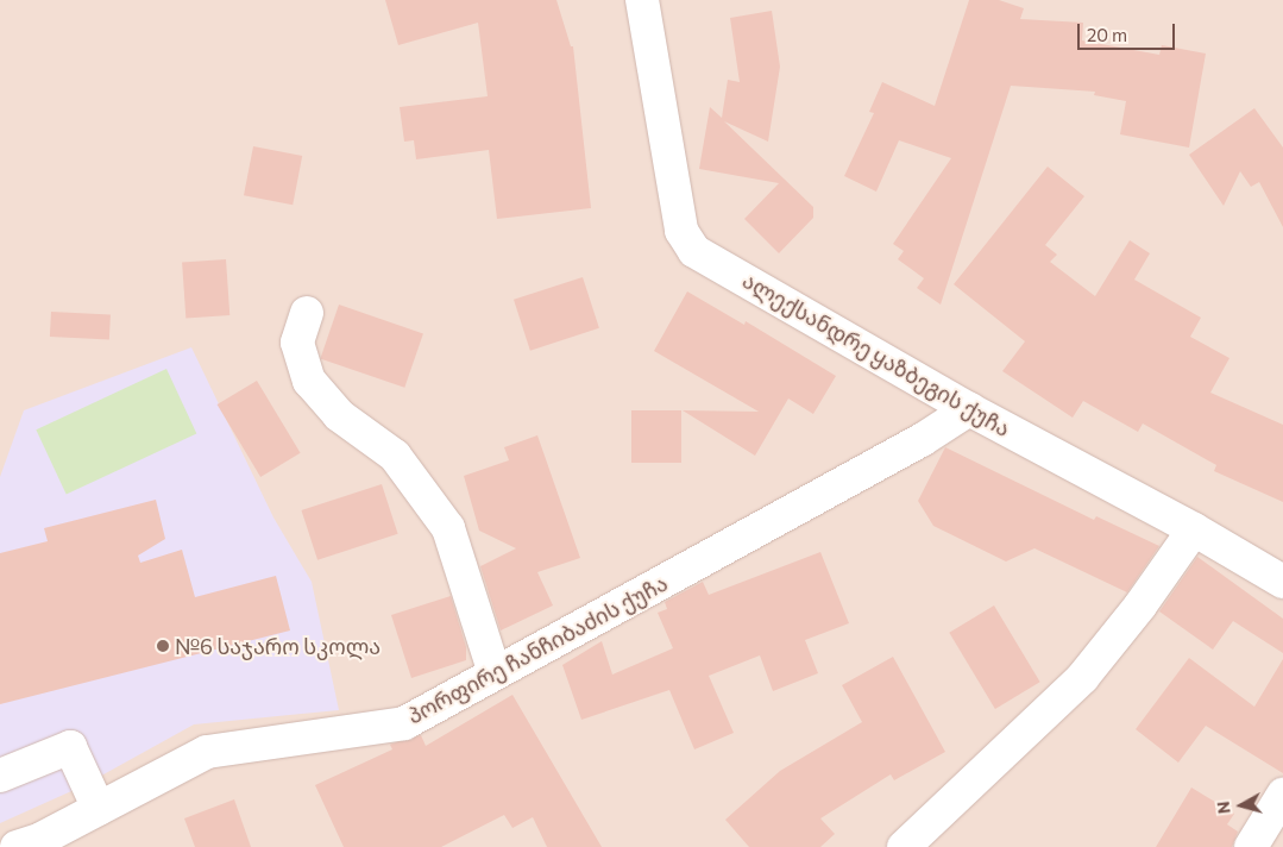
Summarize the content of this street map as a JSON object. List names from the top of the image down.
{
  "streets": {
    "street": ["ალექსანდრე ყაზბეგის ქუჩა", "პორფირე ჩანჩიბაძის ქუჩა"]
  },
  "crossings": [
    ["ალექსანდრე ყაზბეგის ქუჩა", "პორფირე ჩანჩიბაძის ქუჩა"]
  ],
  "places": ["№6 საჯარო სკოლა"],
  "scale_bar": "20 m",
  "north": "left"
}
